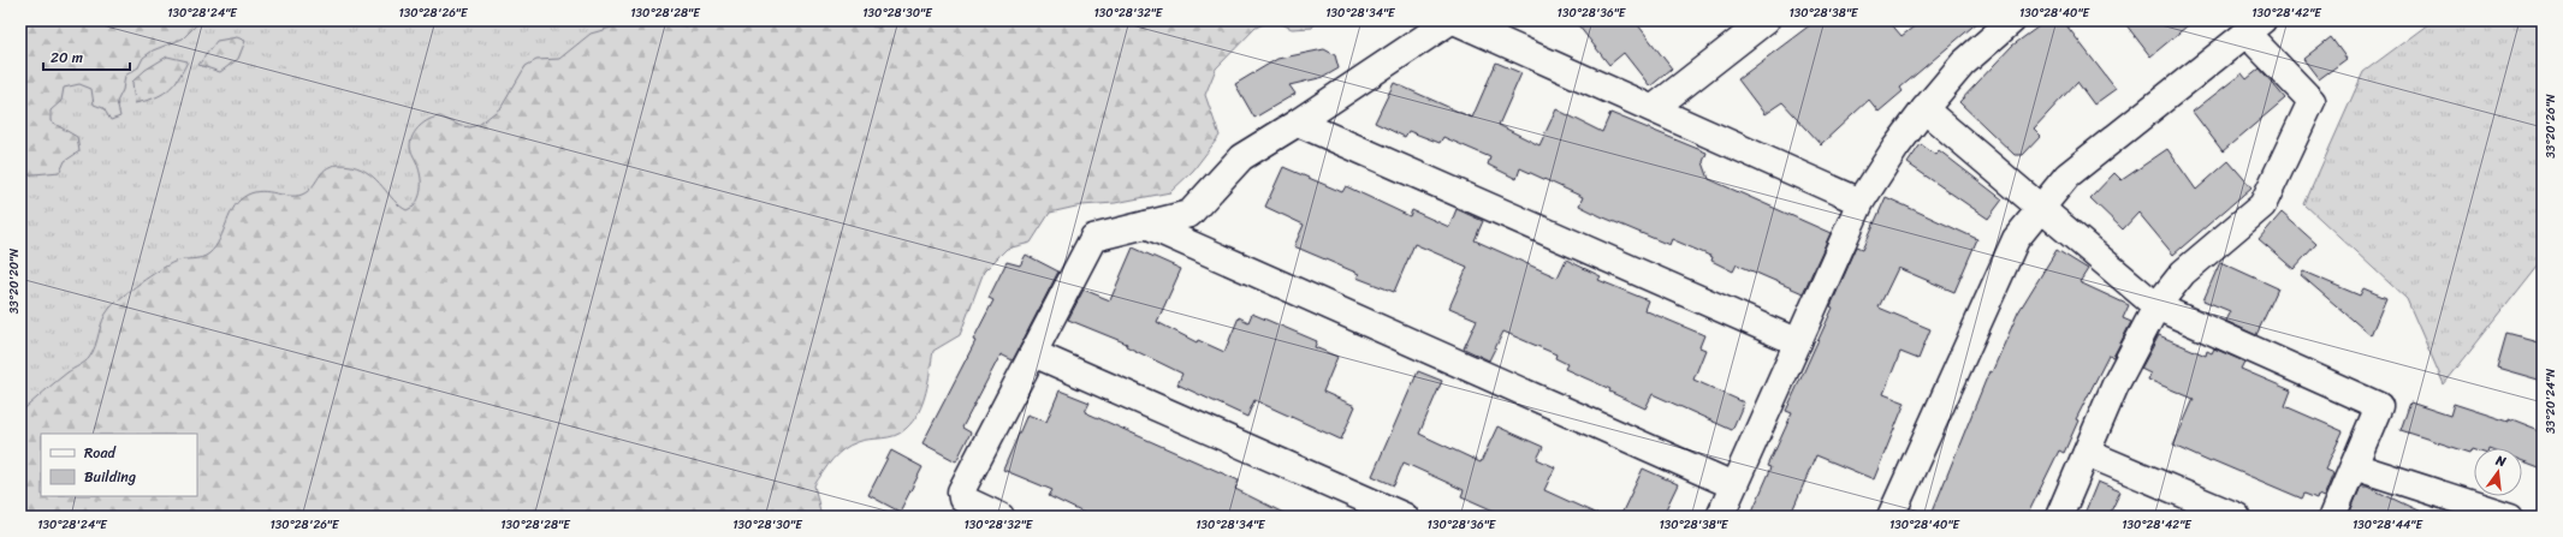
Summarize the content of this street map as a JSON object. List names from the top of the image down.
{
  "legend": ["Road", "Building"],
  "scale_bar": "20 m",
  "north": "top",
  "coordinates": [
    "130°28'24\"E",
    "130°28'26\"E",
    "130°28'28\"E",
    "130°28'30\"E",
    "130°28'32\"E",
    "130°28'34\"E",
    "130°28'36\"E",
    "130°28'38\"E",
    "130°28'40\"E",
    "130°28'42\"E",
    "33°20'26\"N",
    "33°20'20\"N",
    "33°20'24\"N",
    "130°28'44\"E"
  ]
}
